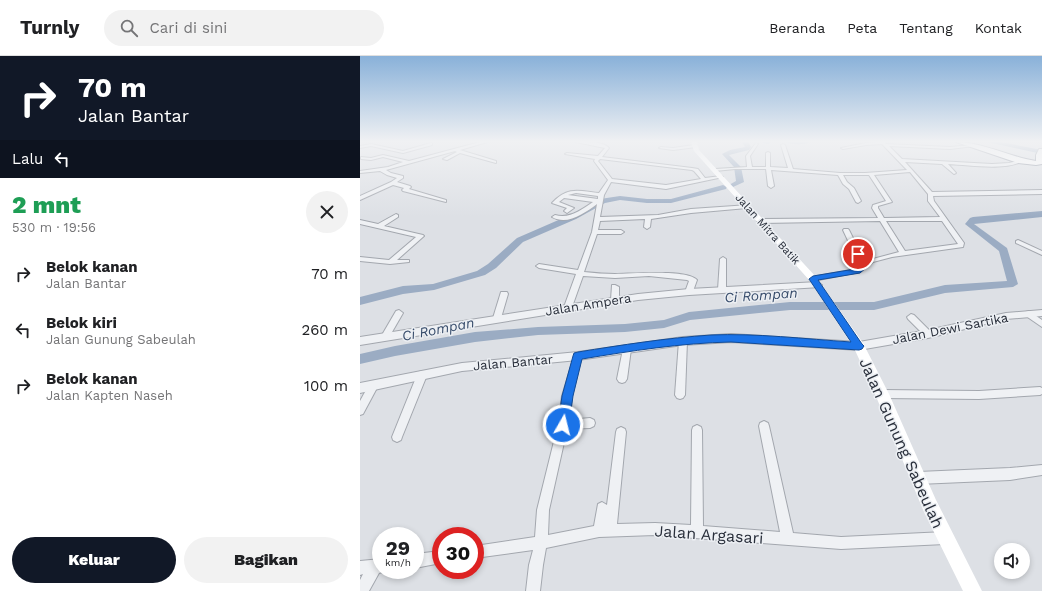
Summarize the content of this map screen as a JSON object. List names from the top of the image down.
{
  "streets": {
    "main road": ["Jalan Mitra Batik", "Jalan Gunung Sabeulah"],
    "street": [
      "Jalan Ampera",
      "Jalan Dewi Sartika",
      "Jalan Bantar",
      "Jalan Argasari"
    ]
  },
  "crossings": [
    ["Jalan Mitra Batik", "Jalan Ampera"],
    ["Jalan Mitra Batik", "Jalan Gunung Sabeulah"],
    ["Jalan Ampera", "Jalan Gunung Sabeulah"],
    ["Jalan Dewi Sartika", "Jalan Bantar"],
    ["Jalan Dewi Sartika", "Jalan Gunung Sabeulah"],
    ["Jalan Bantar", "Jalan Gunung Sabeulah"],
    ["Jalan Gunung Sabeulah", "Jalan Argasari"]
  ],
  "water": ["Ci Rompan"],
  "page": {
    "header": "Turnly",
    "search": "Cari di sini",
    "nav": [
      "Beranda",
      "Peta",
      "Tentang",
      "Kontak"
    ],
    "turn": ["70 m", "Jalan Bantar"],
    "then": "Lalu",
    "heading": ["2 mnt", "530 m · 19:56"],
    "list": [
      {
        "name": "Belok kanan",
        "note": "Jalan Bantar",
        "value": "70 m"
      },
      {
        "name": "Belok kiri",
        "note": "Jalan Gunung Sabeulah",
        "value": "260 m"
      },
      {
        "name": "Belok kanan",
        "note": "Jalan Kapten Naseh",
        "value": "100 m"
      }
    ],
    "speed": "29 km/h",
    "limit": "30",
    "buttons": ["Keluar", "Bagikan"]
  }
}
